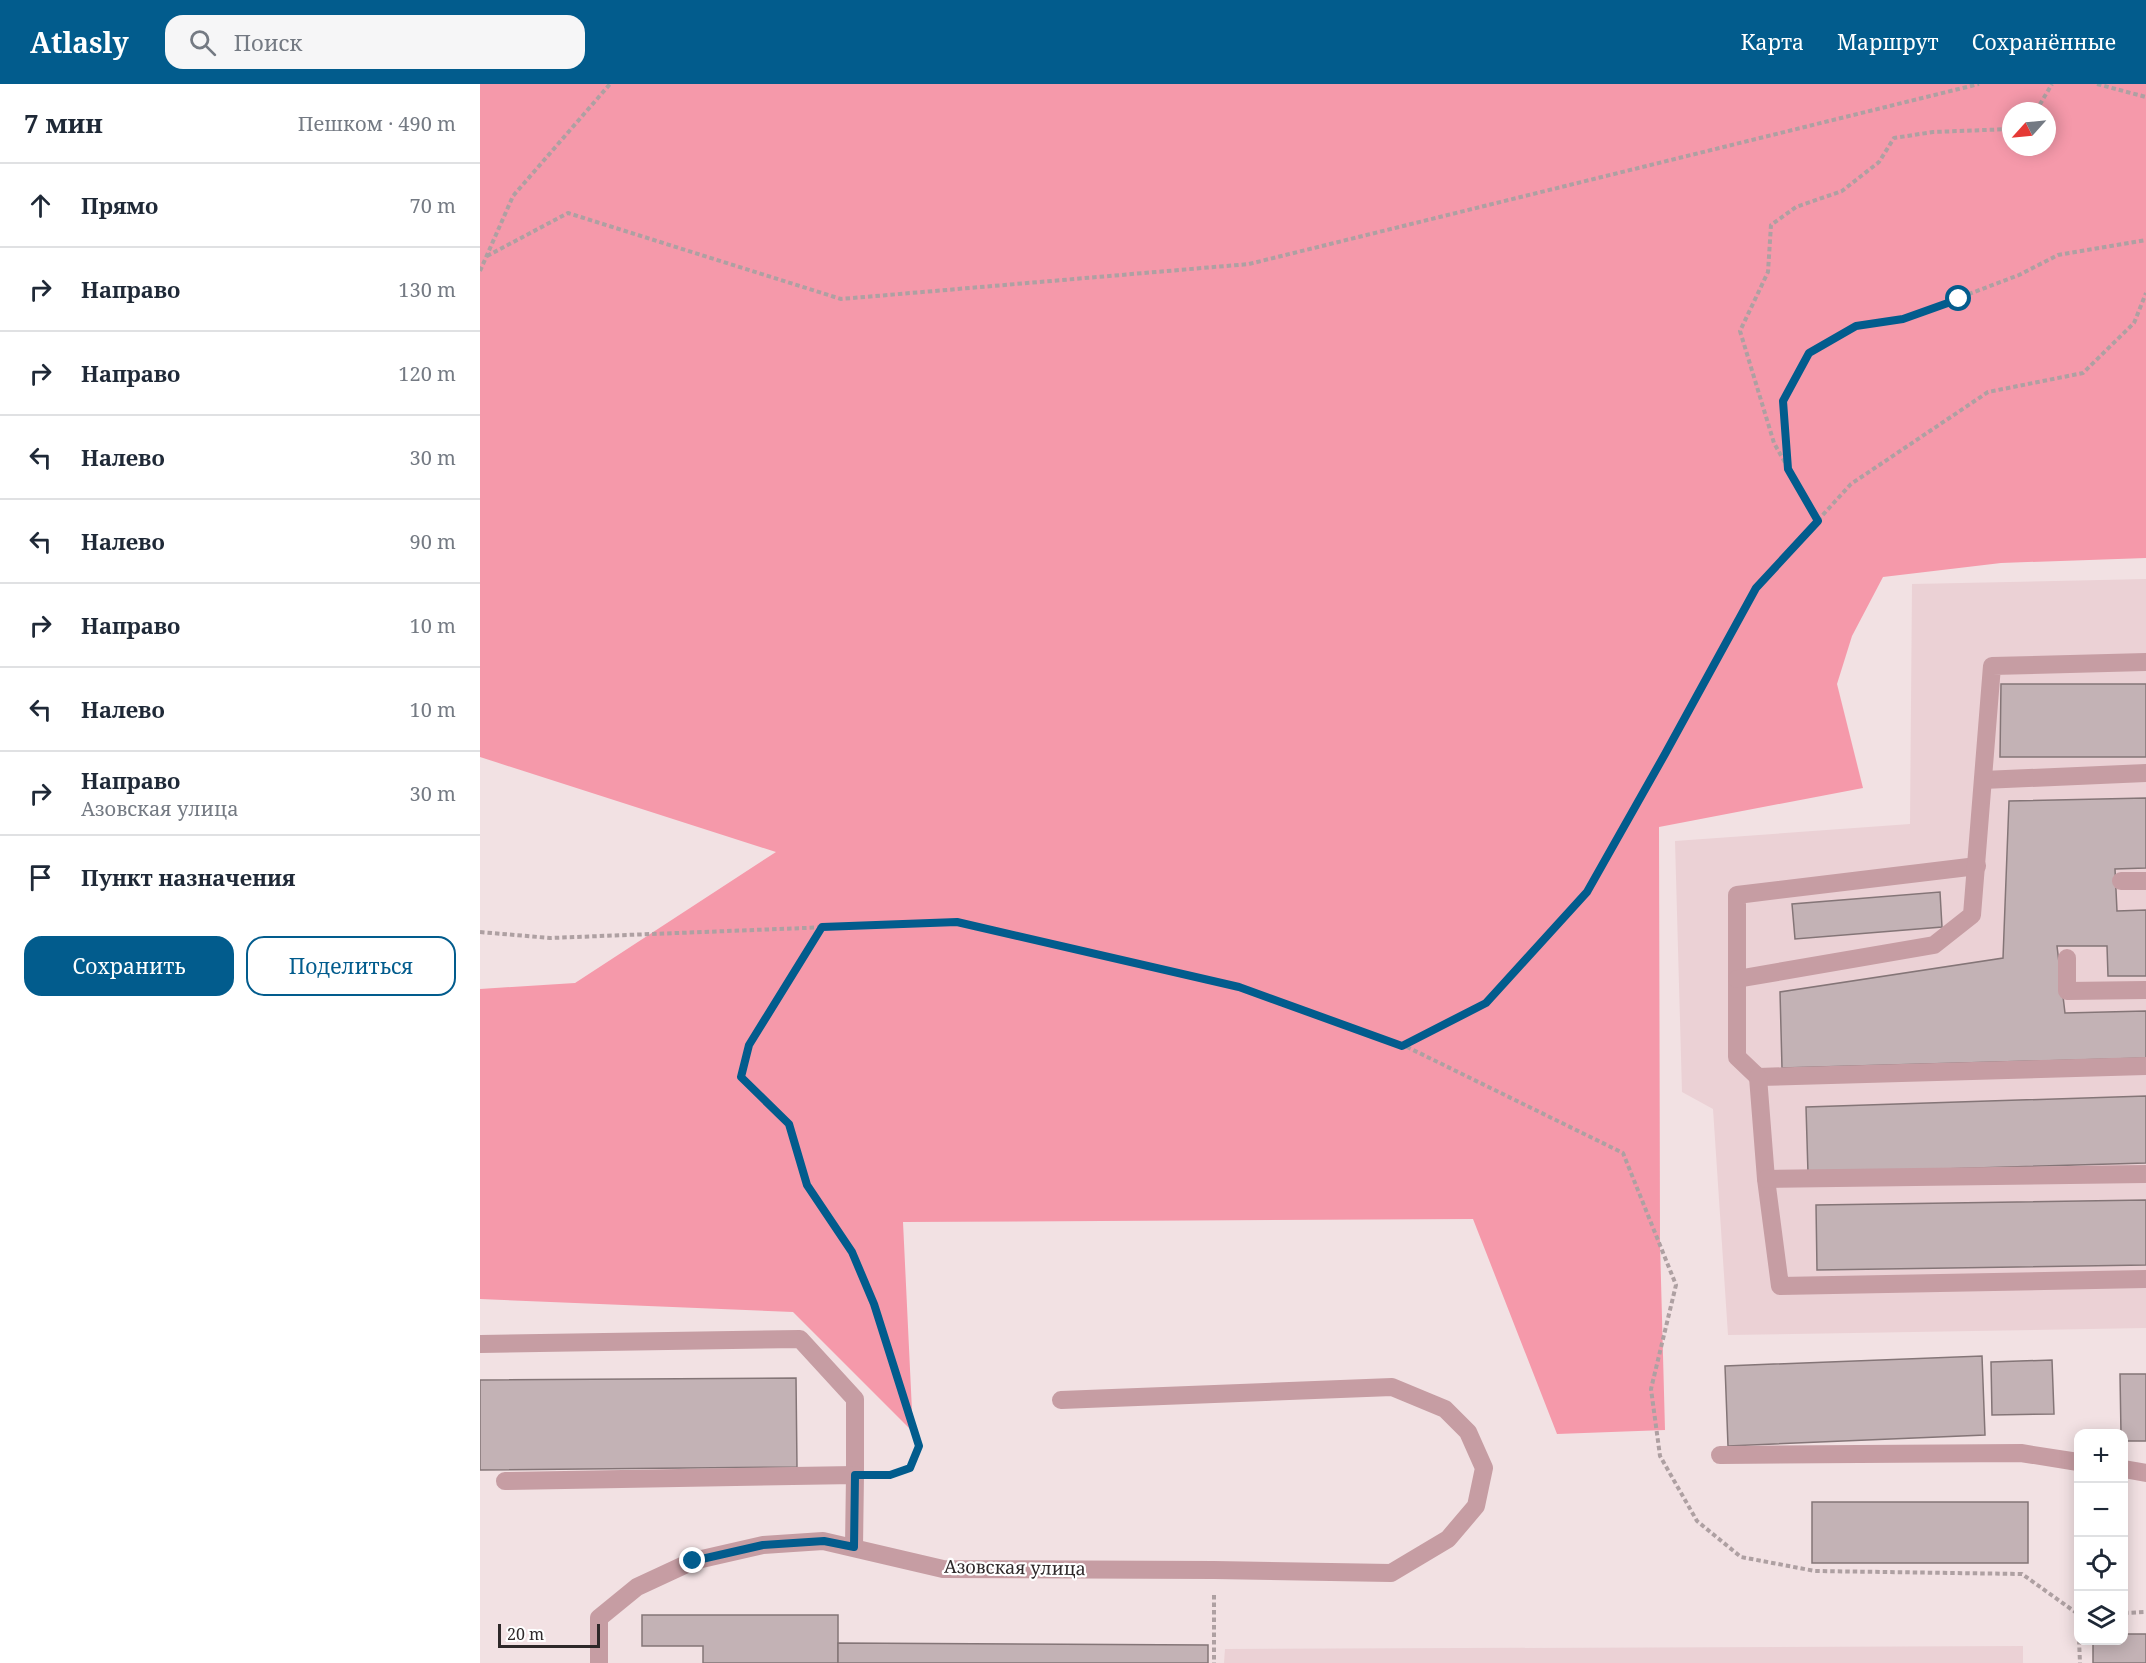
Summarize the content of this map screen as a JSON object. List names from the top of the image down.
{
  "streets": {
    "street": ["Азовская улица"]
  },
  "scale_bar": "20 m",
  "north": "bottom left",
  "page": {
    "header": "Atlasly",
    "search": "Поиск",
    "nav": ["Карта", "Маршрут", "Сохранённые"],
    "heading": ["7 мин", "Пешком · 490 m"],
    "list": [
      ["Прямо", "70 m"],
      ["Направо", "130 m"],
      ["Направо", "120 m"],
      ["Налево", "30 m"],
      ["Налево", "90 m"],
      ["Направо", "10 m"],
      ["Налево", "10 m"],
      ["Направо", "Азовская улица", "30 m"],
      "Пункт назначения"
    ],
    "buttons": ["Сохранить", "Поделиться"],
    "map_buttons": ["+", "−"],
    "scale": "20 m"
  }
}
